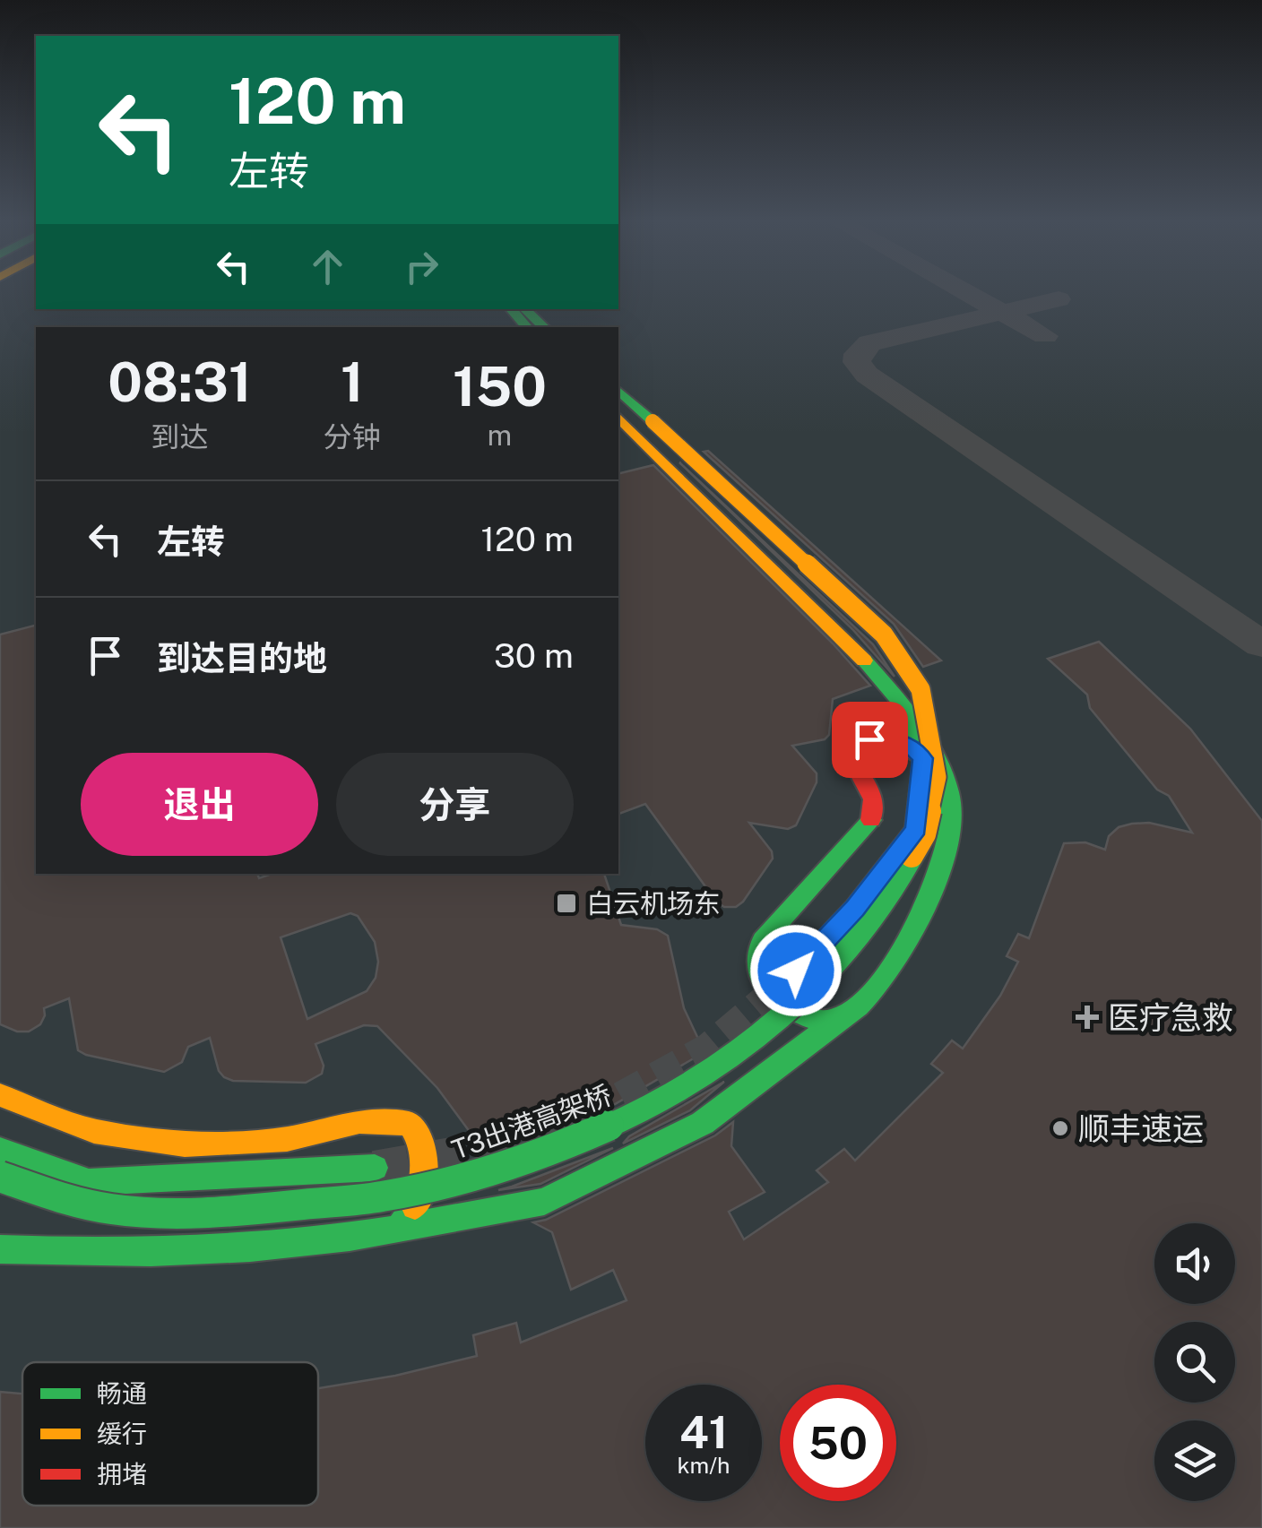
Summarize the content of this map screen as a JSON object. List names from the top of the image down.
{
  "streets": {
    "main road": ["T3出港高架桥"]
  },
  "places": {
    "transit": ["白云机场东"],
    "health": ["医疗急救"],
    "other": ["顺丰速运"]
  },
  "legend": ["畅通", "缓行", "拥堵"],
  "page": {
    "turn": ["120 m", "左转"],
    "eta": [
      "08:31",
      "到达",
      "1",
      "分钟",
      "150",
      "m"
    ],
    "list": [
      {
        "name": "左转",
        "value": "120 m"
      },
      {
        "name": "到达目的地",
        "value": "30 m"
      }
    ],
    "buttons": ["退出", "分享"],
    "speed": "41 km/h",
    "limit": "50"
  }
}
